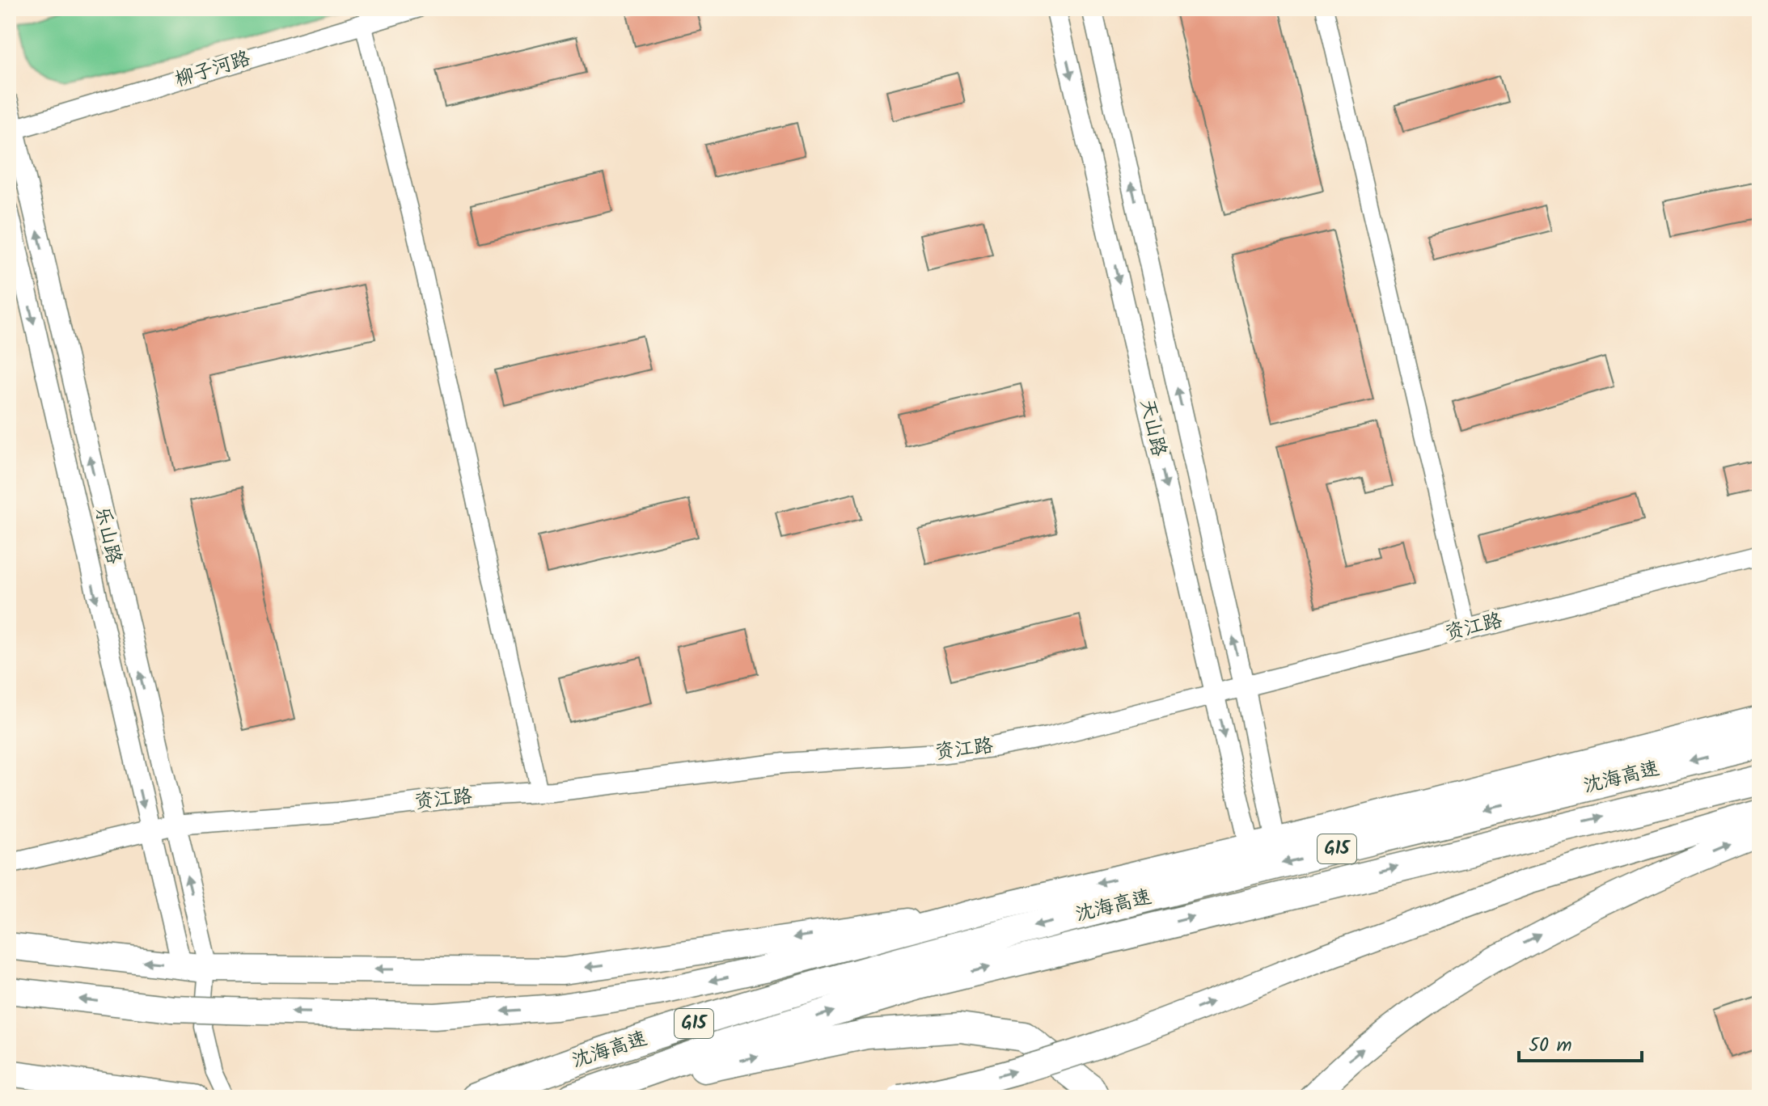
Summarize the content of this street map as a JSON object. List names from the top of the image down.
{
  "streets": {
    "highway": ["沈海高速", "G15"],
    "street": [
      "柳子河路",
      "天山路",
      "乐山路",
      "资江路"
    ]
  },
  "crossings": [
    ["柳子河路", "乐山路"],
    ["天山路", "资江路"],
    ["乐山路", "资江路"]
  ],
  "scale_bar": "50 m"
}
